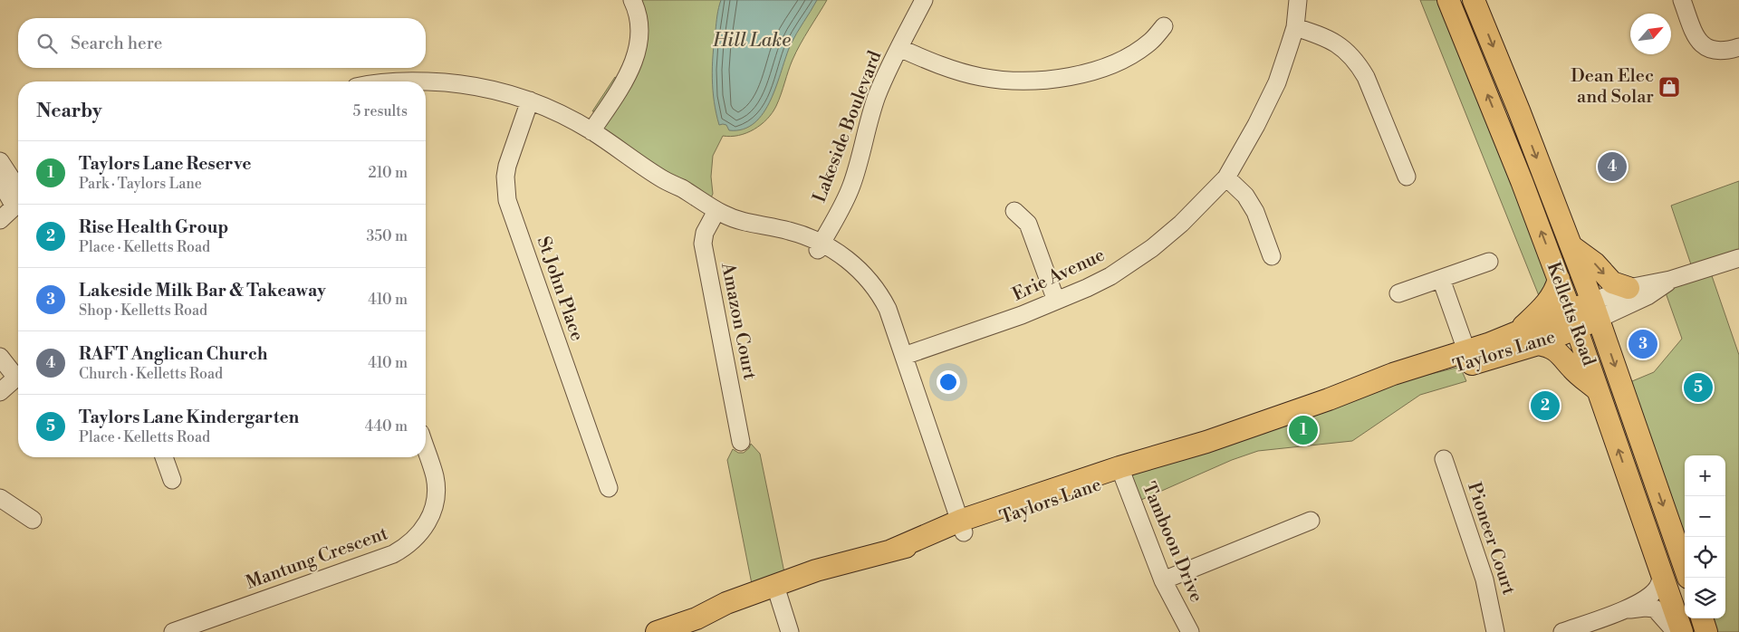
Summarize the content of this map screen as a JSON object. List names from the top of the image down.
{
  "streets": {
    "main road": ["Kelletts Road", "Taylors Lane"],
    "street": [
      "Lakeside Boulevard",
      "Erie Avenue",
      "St John Place",
      "Amazon Court",
      "Pioneer Court",
      "Tamboon Drive",
      "Mantung Crescent"
    ]
  },
  "crossings": [
    ["Kelletts Road", "Taylors Lane"],
    ["Taylors Lane", "Tamboon Drive"]
  ],
  "water": ["Hill Lake"],
  "places": {
    "shop": ["Dean Elec and Solar"]
  },
  "north": "top right",
  "page": {
    "search": "Search here",
    "heading": ["Nearby", "5 results"],
    "list": [
      {
        "mark": "1",
        "name": "Taylors Lane Reserve",
        "note": "Park · Taylors Lane",
        "value": "210 m"
      },
      {
        "mark": "2",
        "name": "Rise Health Group",
        "note": "Place · Kelletts Road",
        "value": "350 m"
      },
      {
        "mark": "3",
        "name": "Lakeside Milk Bar & Takeaway",
        "note": "Shop · Kelletts Road",
        "value": "410 m"
      },
      {
        "mark": "4",
        "name": "RAFT Anglican Church",
        "note": "Church · Kelletts Road",
        "value": "410 m"
      },
      {
        "mark": "5",
        "name": "Taylors Lane Kindergarten",
        "note": "Place · Kelletts Road",
        "value": "440 m"
      }
    ],
    "pins": [
      "4",
      "3",
      "5",
      "2",
      "1"
    ],
    "map_buttons": ["+", "−"]
  }
}
